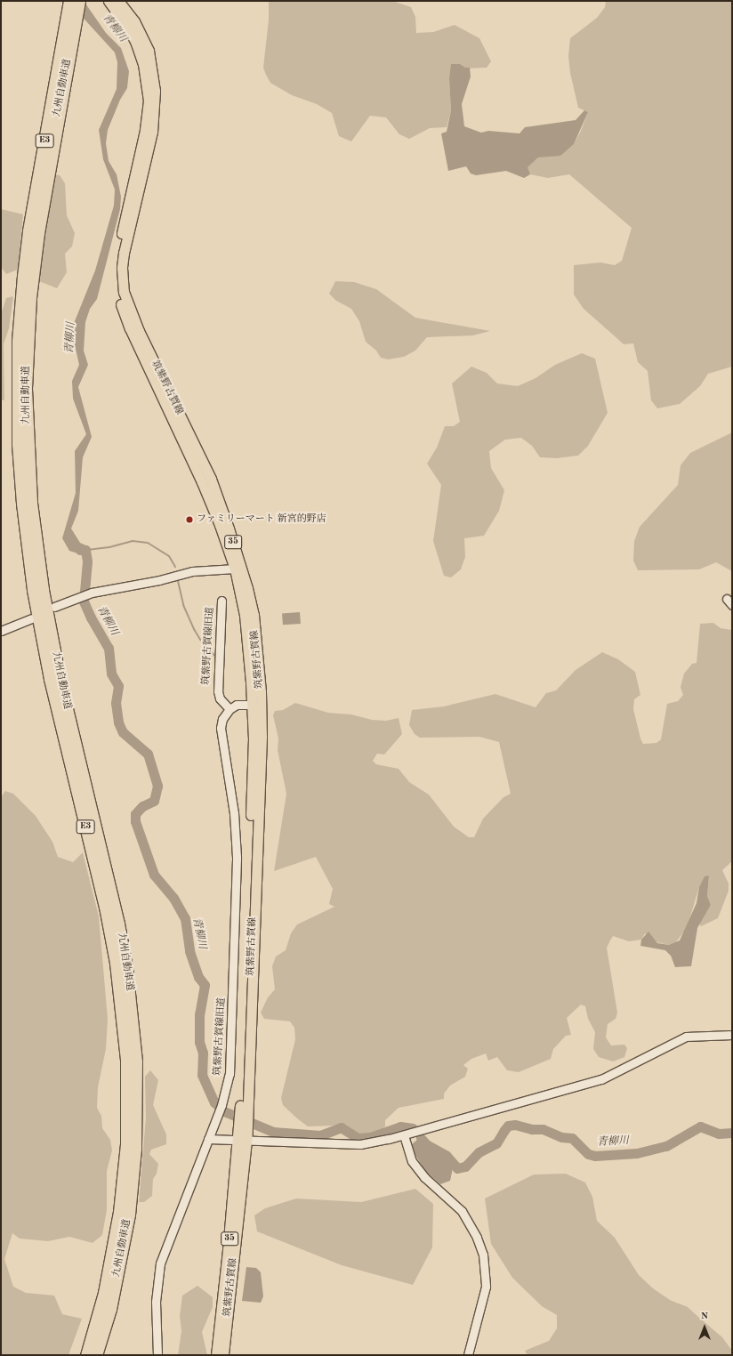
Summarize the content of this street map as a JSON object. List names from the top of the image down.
{
  "streets": {
    "highway": ["九州自動車道", "E3"],
    "main road": ["筑紫野古賀線", "35"],
    "street": ["筑紫野古賀線旧道"]
  },
  "water": ["青柳川"],
  "places": ["ファミリーマート 新宮的野店"],
  "north": "top"
}
